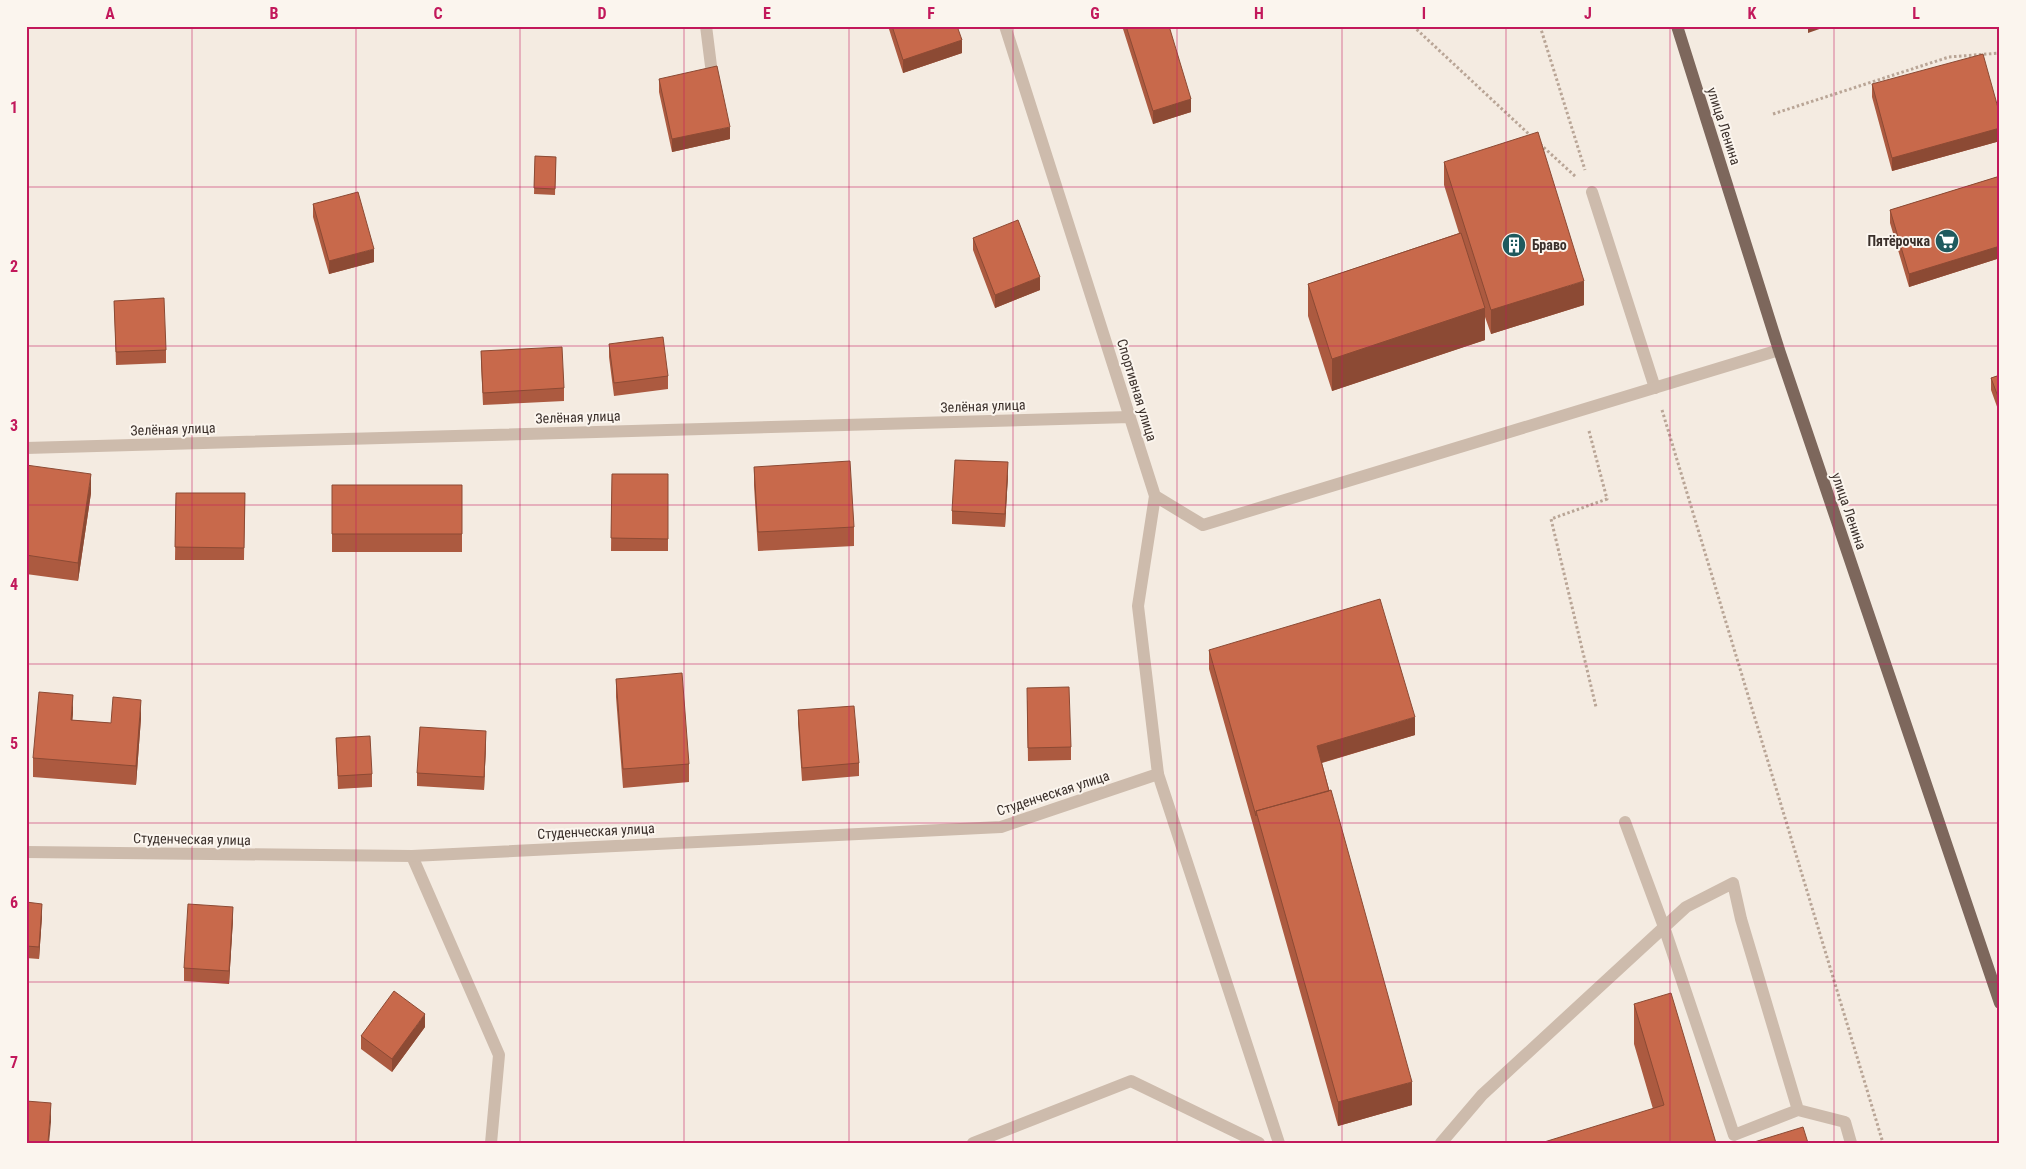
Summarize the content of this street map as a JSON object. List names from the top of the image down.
{
  "streets": {
    "main road": ["улица Ленина"],
    "street": ["Спортивная улица", "Зелёная улица", "Студенческая улица"]
  },
  "crossings": [
    ["Спортивная улица", "Зелёная улица"],
    ["Спортивная улица", "Студенческая улица"]
  ],
  "places": {
    "supermarket": ["Пятёрочка"],
    "building": ["Браво"]
  },
  "grid": {
    "columns": [
      "A",
      "B",
      "C",
      "D",
      "E",
      "F",
      "G",
      "H",
      "I",
      "J",
      "K",
      "L"
    ],
    "rows": [
      "1",
      "2",
      "3",
      "4",
      "5",
      "6",
      "7"
    ]
  }
}
